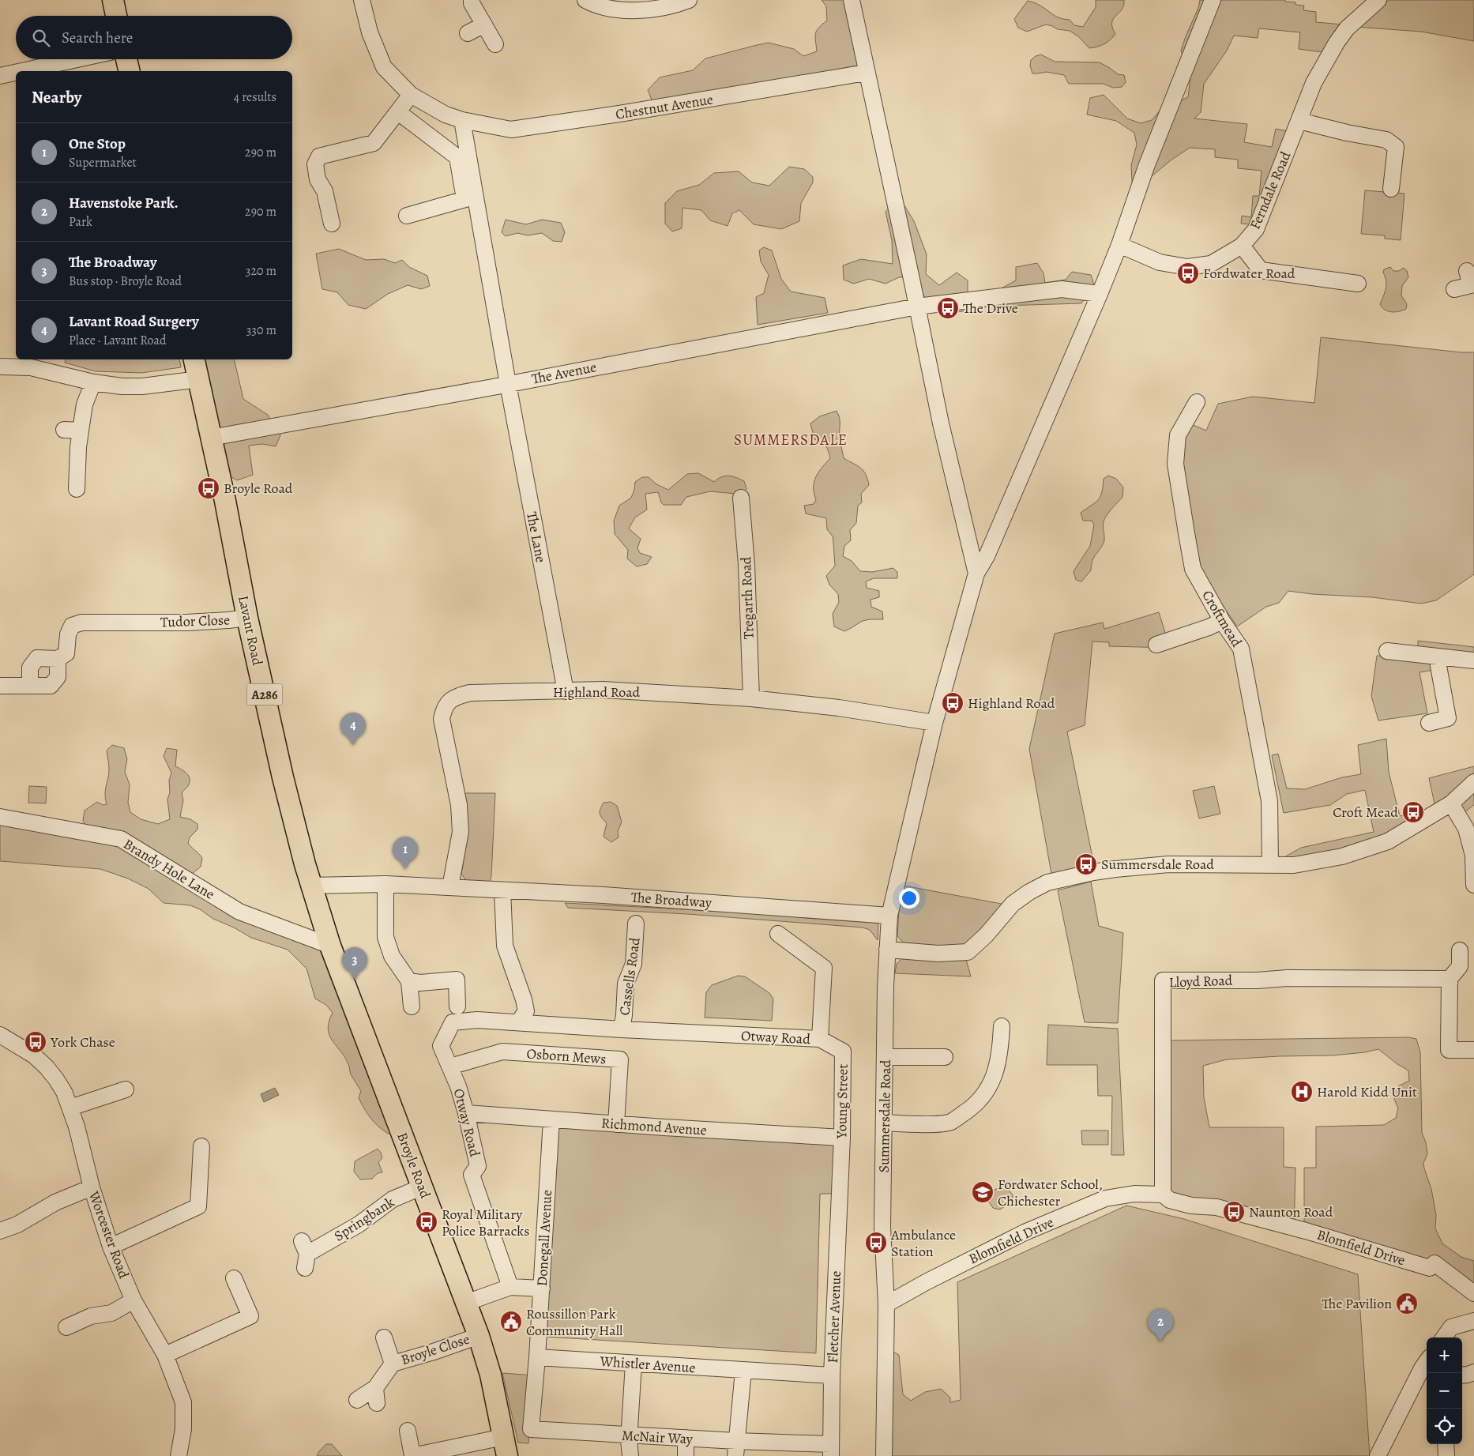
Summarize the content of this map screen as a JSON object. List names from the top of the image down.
{
  "streets": {
    "main road": ["Lavant Road", "A286", "Broyle Road"],
    "street": [
      "Chestnut Avenue",
      "Ferndale Road",
      "The Avenue",
      "The Lane",
      "Tregarth Road",
      "Croftmead",
      "Tudor Close",
      "Highland Road",
      "Brandy Hole Lane",
      "The Broadway",
      "Cassells Road",
      "Lloyd Road",
      "Otway Road",
      "Osborn Mews",
      "Young Street",
      "Summersdale Road",
      "Richmond Avenue",
      "Springbank",
      "Worcester Road",
      "Donegall Avenue",
      "Blomfield Drive",
      "Fletcher Avenue",
      "Broyle Close",
      "Whistler Avenue",
      "McNair Way"
    ]
  },
  "crossings": [
    ["The Avenue", "The Lane"],
    ["The Avenue", "Lavant Road"],
    ["The Lane", "Highland Road"],
    ["Tregarth Road", "Highland Road"],
    ["Tudor Close", "Lavant Road"],
    ["Lavant Road", "Brandy Hole Lane"],
    ["Lavant Road", "The Broadway"],
    ["Lavant Road", "Broyle Road"],
    ["Highland Road", "The Broadway"],
    ["Highland Road", "Summersdale Road"],
    ["Brandy Hole Lane", "Broyle Road"],
    ["The Broadway", "Summersdale Road"],
    ["Cassells Road", "Otway Road"],
    ["Lloyd Road", "Blomfield Drive"],
    ["Otway Road", "Osborn Mews"],
    ["Otway Road", "Young Street"],
    ["Otway Road", "Richmond Avenue"],
    ["Osborn Mews", "Richmond Avenue"],
    ["Young Street", "Richmond Avenue"],
    ["Young Street", "Fletcher Avenue"],
    ["Summersdale Road", "Blomfield Drive"],
    ["Richmond Avenue", "Donegall Avenue"],
    ["Broyle Road", "Springbank"],
    ["Broyle Road", "Broyle Close"],
    ["Donegall Avenue", "Whistler Avenue"],
    ["Donegall Avenue", "McNair Way"],
    ["Fletcher Avenue", "Whistler Avenue"],
    ["Fletcher Avenue", "McNair Way"],
    ["Whistler Avenue", "McNair Way"]
  ],
  "districts": ["SUMMERSDALE"],
  "places": {
    "bus stop": [
      "Fordwater Road",
      "The Drive",
      "Broyle Road",
      "Highland Road",
      "Croft Mead",
      "Summersdale Road",
      "York Chase",
      "Naunton Road",
      "Royal Military Police Barracks",
      "Ambulance Station"
    ],
    "hospital": ["Harold Kidd Unit"],
    "school or university": ["Fordwater School, Chichester"],
    "public building": ["The Pavilion", "Roussillon Park Community Hall"]
  },
  "page": {
    "search": "Search here",
    "heading": ["Nearby", "4 results"],
    "list": [
      {
        "mark": "1",
        "name": "One Stop",
        "note": "Supermarket",
        "value": "290 m"
      },
      {
        "mark": "2",
        "name": "Havenstoke Park.",
        "note": "Park",
        "value": "290 m"
      },
      {
        "mark": "3",
        "name": "The Broadway",
        "note": "Bus stop · Broyle Road",
        "value": "320 m"
      },
      {
        "mark": "4",
        "name": "Lavant Road Surgery",
        "note": "Place · Lavant Road",
        "value": "330 m"
      }
    ],
    "pins": [
      "4",
      "1",
      "3",
      "2"
    ],
    "map_buttons": ["+", "−"]
  }
}
